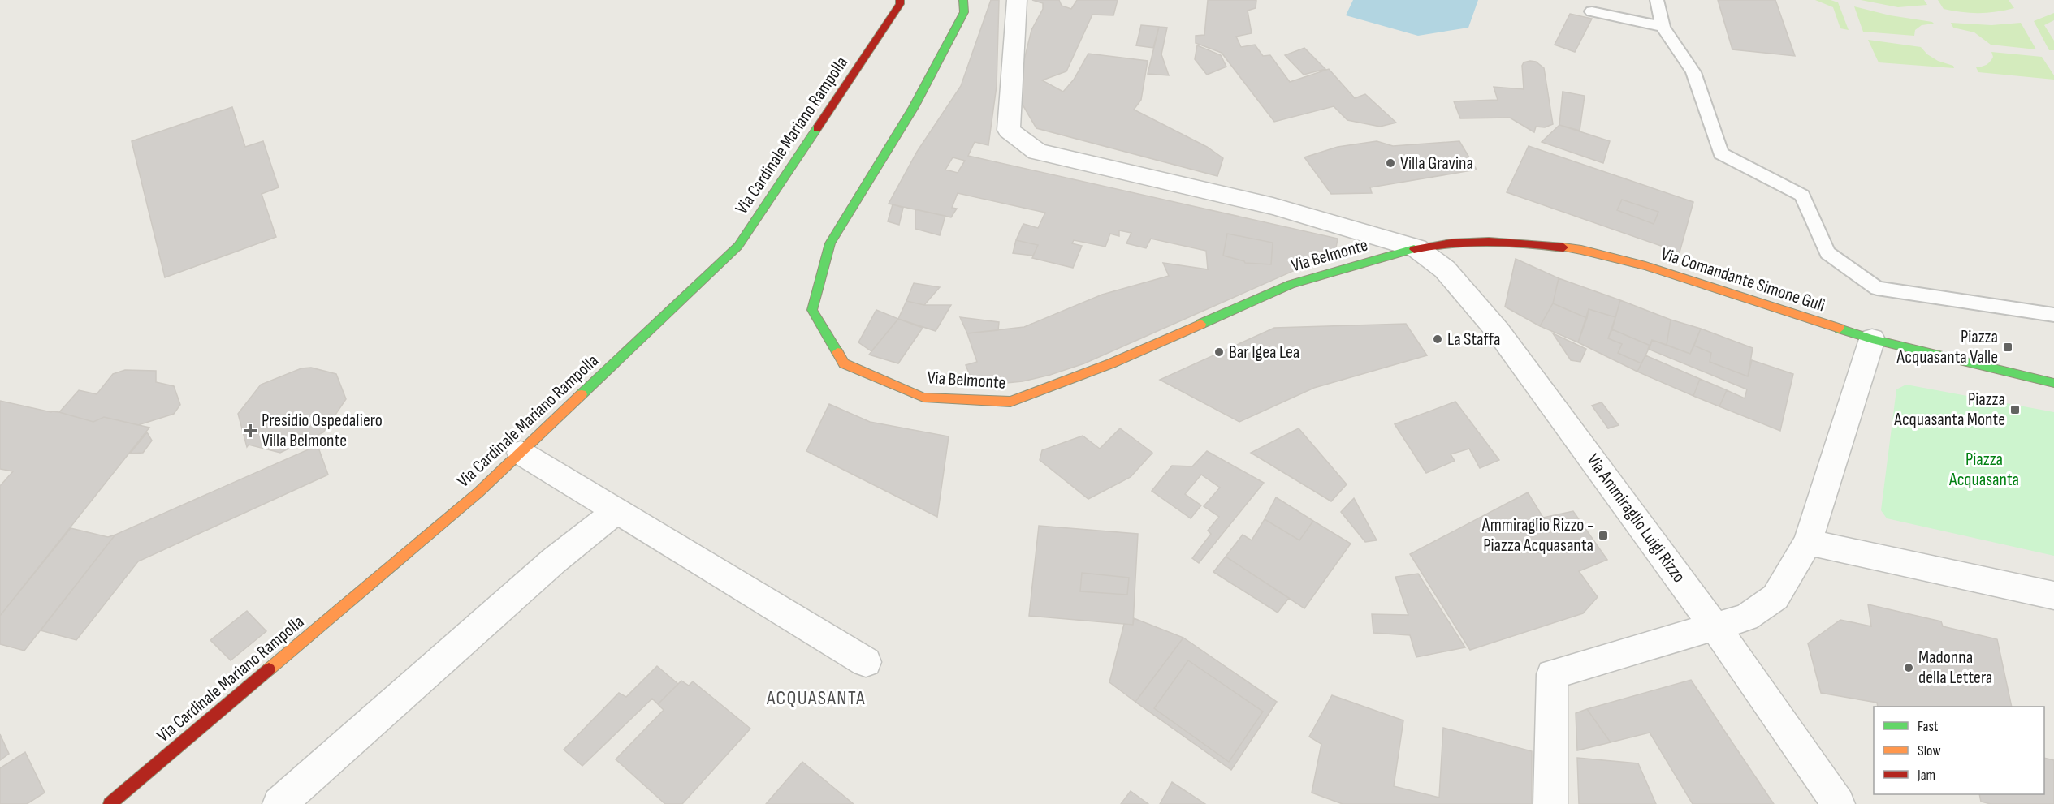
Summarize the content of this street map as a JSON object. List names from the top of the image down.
{
  "streets": {
    "main road": ["Via Cardinale Mariano Rampolla", "Via Belmonte", "Via Comandante Simone Gulì"],
    "street": ["Via Ammiraglio Luigi Rizzo"]
  },
  "crossings": [
    ["Via Belmonte", "Via Comandante Simone Gulì"],
    ["Via Belmonte", "Via Ammiraglio Luigi Rizzo"],
    ["Via Comandante Simone Gulì", "Via Ammiraglio Luigi Rizzo"]
  ],
  "districts": ["ACQUASANTA"],
  "parks": ["Piazza Acquasanta"],
  "places": {
    "other": [
      "Villa Gravina",
      "La Staffa",
      "Bar Igea Lea",
      "Madonna della Lettera"
    ],
    "transit": ["Piazza Acquasanta Valle", "Piazza Acquasanta Monte", "Ammiraglio Rizzo - Piazza Acquasanta"],
    "health": ["Presidio Ospedaliero Villa Belmonte"]
  },
  "legend": ["Fast", "Slow", "Jam"]
}
